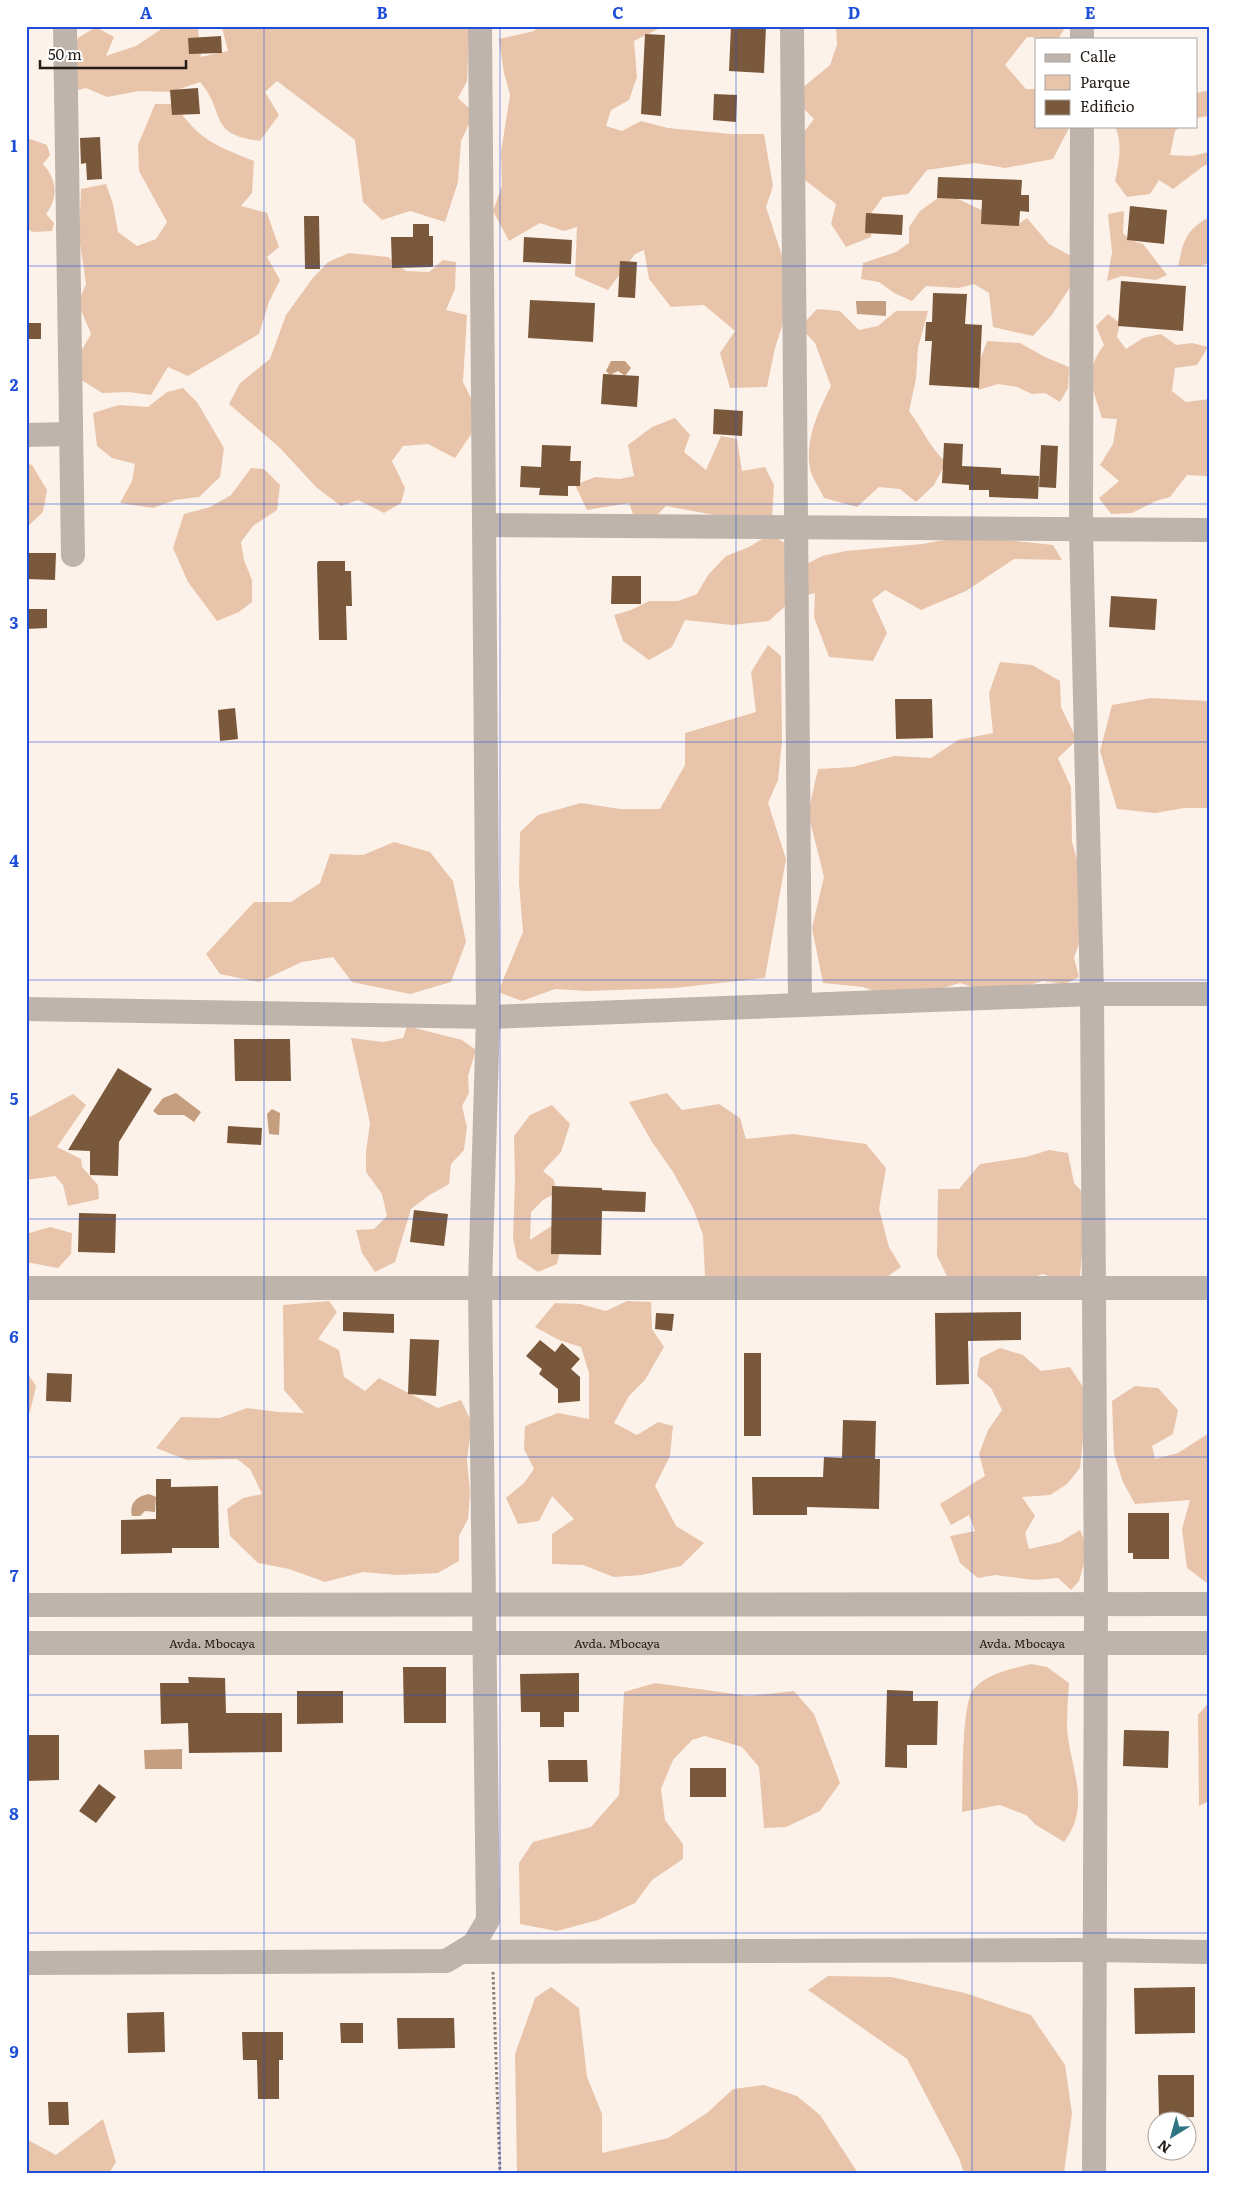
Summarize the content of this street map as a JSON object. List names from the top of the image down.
{
  "streets": {
    "street": ["Avda. Mbocaya"]
  },
  "legend": ["Calle", "Parque", "Edificio"],
  "scale_bar": "50 m",
  "north": "bottom left",
  "grid": {
    "columns": [
      "A",
      "B",
      "C",
      "D",
      "E"
    ],
    "rows": [
      "1",
      "2",
      "3",
      "4",
      "5",
      "6",
      "7",
      "8",
      "9"
    ]
  }
}
